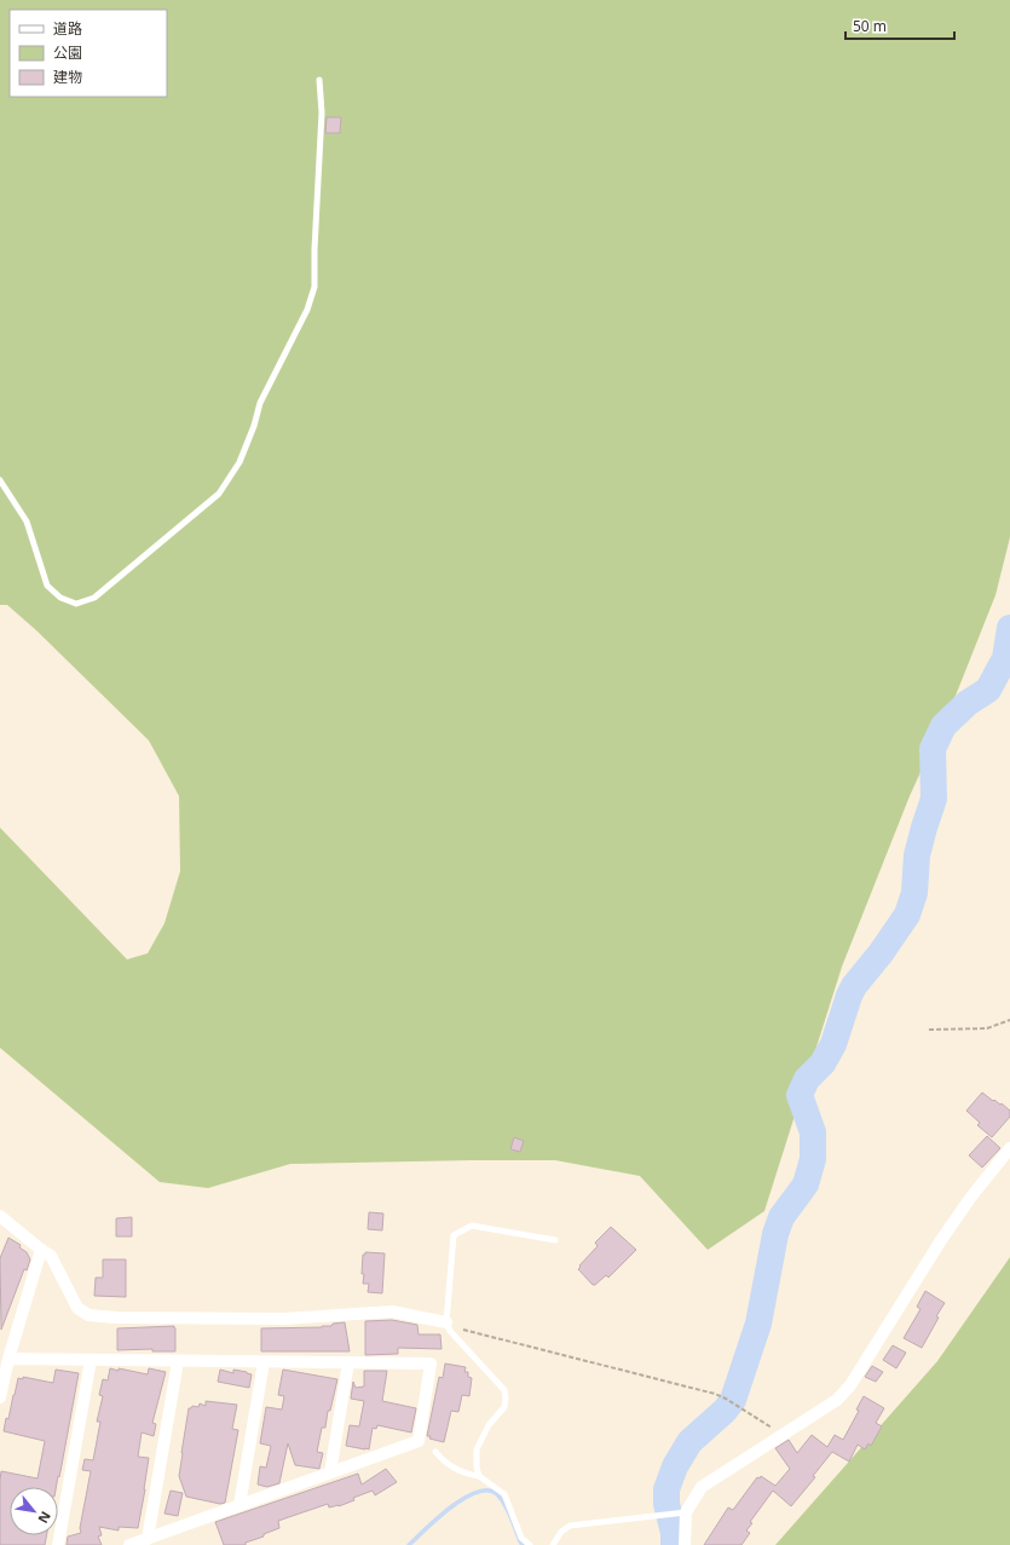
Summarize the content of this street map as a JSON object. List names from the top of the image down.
{
  "legend": ["道路", "公園", "建物"],
  "scale_bar": "50 m",
  "north": "bottom right"
}
